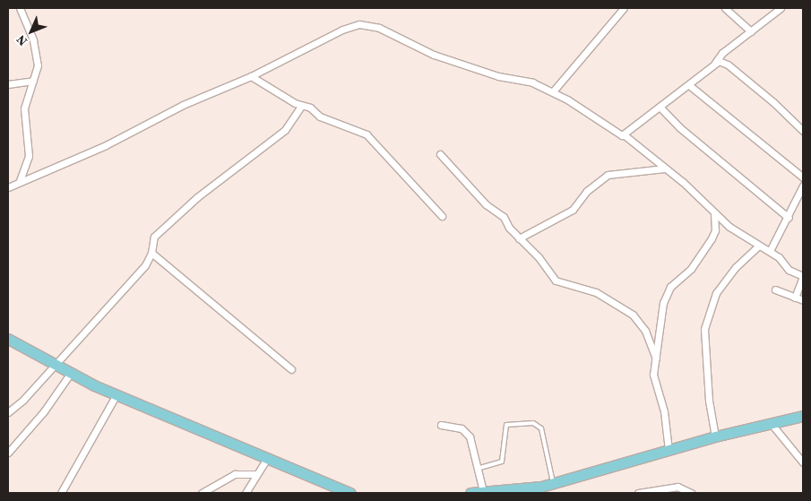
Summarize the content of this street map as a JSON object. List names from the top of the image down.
{
  "north": "bottom left"
}
